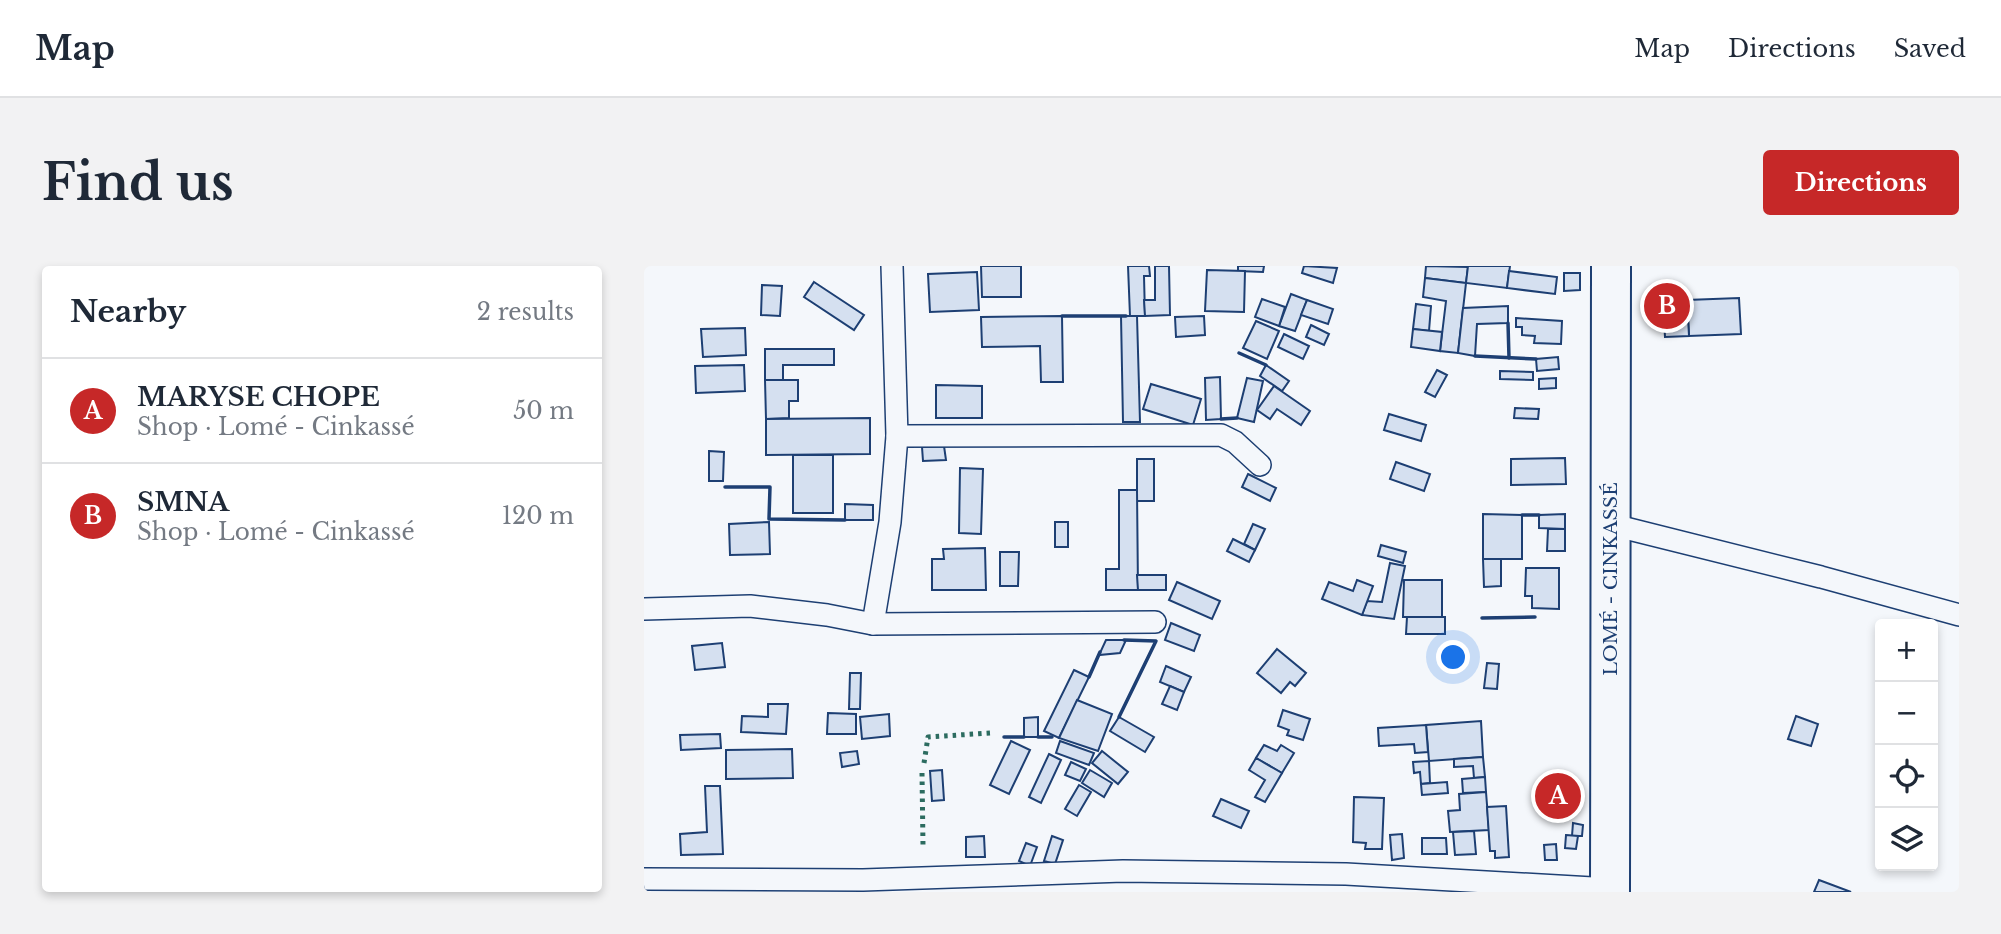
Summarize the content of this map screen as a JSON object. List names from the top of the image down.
{
  "streets": {
    "highway": ["LOMÉ - CINKASSÉ"]
  },
  "page": {
    "header": "Map",
    "nav": ["Map", "Directions", "Saved"],
    "buttons": "Directions",
    "title": "Find us",
    "heading": ["Nearby", "2 results"],
    "pins": ["B", "A"],
    "list": [
      {
        "mark": "A",
        "name": "MARYSE CHOPE",
        "note": "Shop · Lomé - Cinkassé",
        "value": "50 m"
      },
      {
        "mark": "B",
        "name": "SMNA",
        "note": "Shop · Lomé - Cinkassé",
        "value": "120 m"
      }
    ],
    "map_buttons": ["+", "−"]
  }
}
